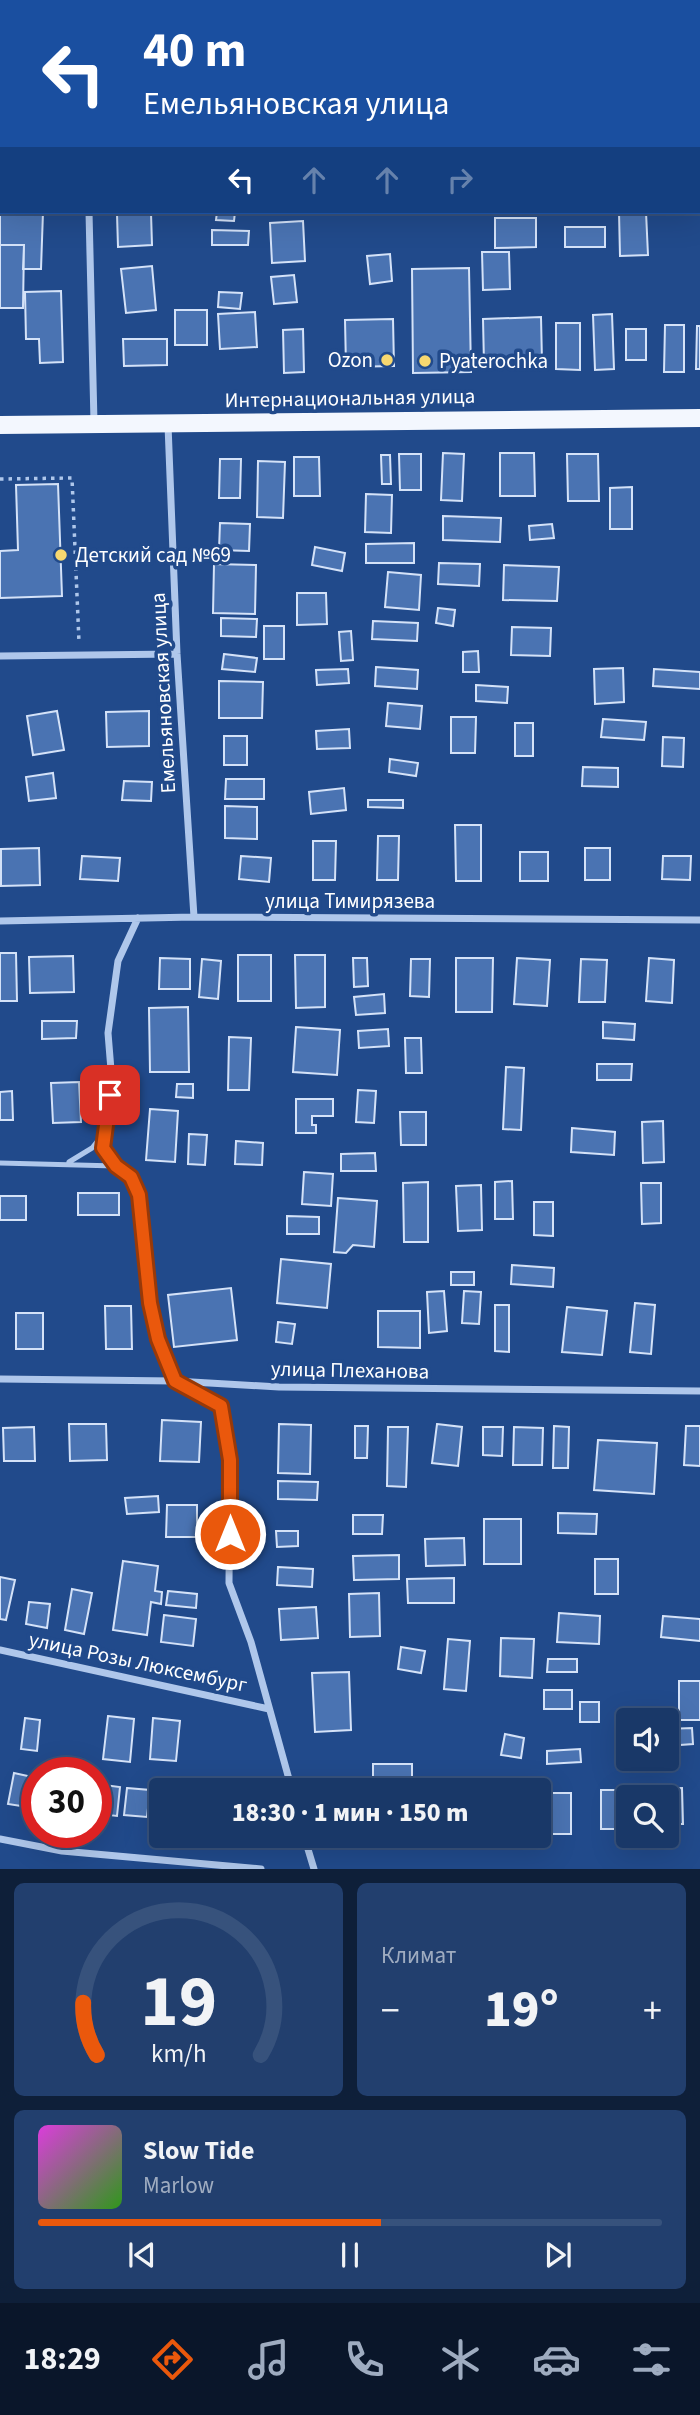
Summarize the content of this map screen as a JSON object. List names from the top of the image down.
{
  "streets": {
    "main road": ["Интернациональная улица"],
    "street": [
      "Емельяновская улица",
      "улица Тимирязева",
      "улица Плеханова",
      "улица Розы Люксембург"
    ]
  },
  "crossings": [
    ["Интернациональная улица", "Емельяновская улица"],
    ["Емельяновская улица", "улица Тимирязева"]
  ],
  "places": ["Ozon", "Pyaterochka", "Детский сад №69"],
  "page": {
    "turn": ["40 m", "Емельяновская улица"],
    "limit": "30",
    "trip": "18:30 · 1 мин · 150 m",
    "tile": "Климат",
    "heat": ["−", "19°", "+"],
    "song": ["Slow Tide", "Marlow"],
    "tabs": "18:29",
    "gauge": ["19", "km/h"]
  }
}
